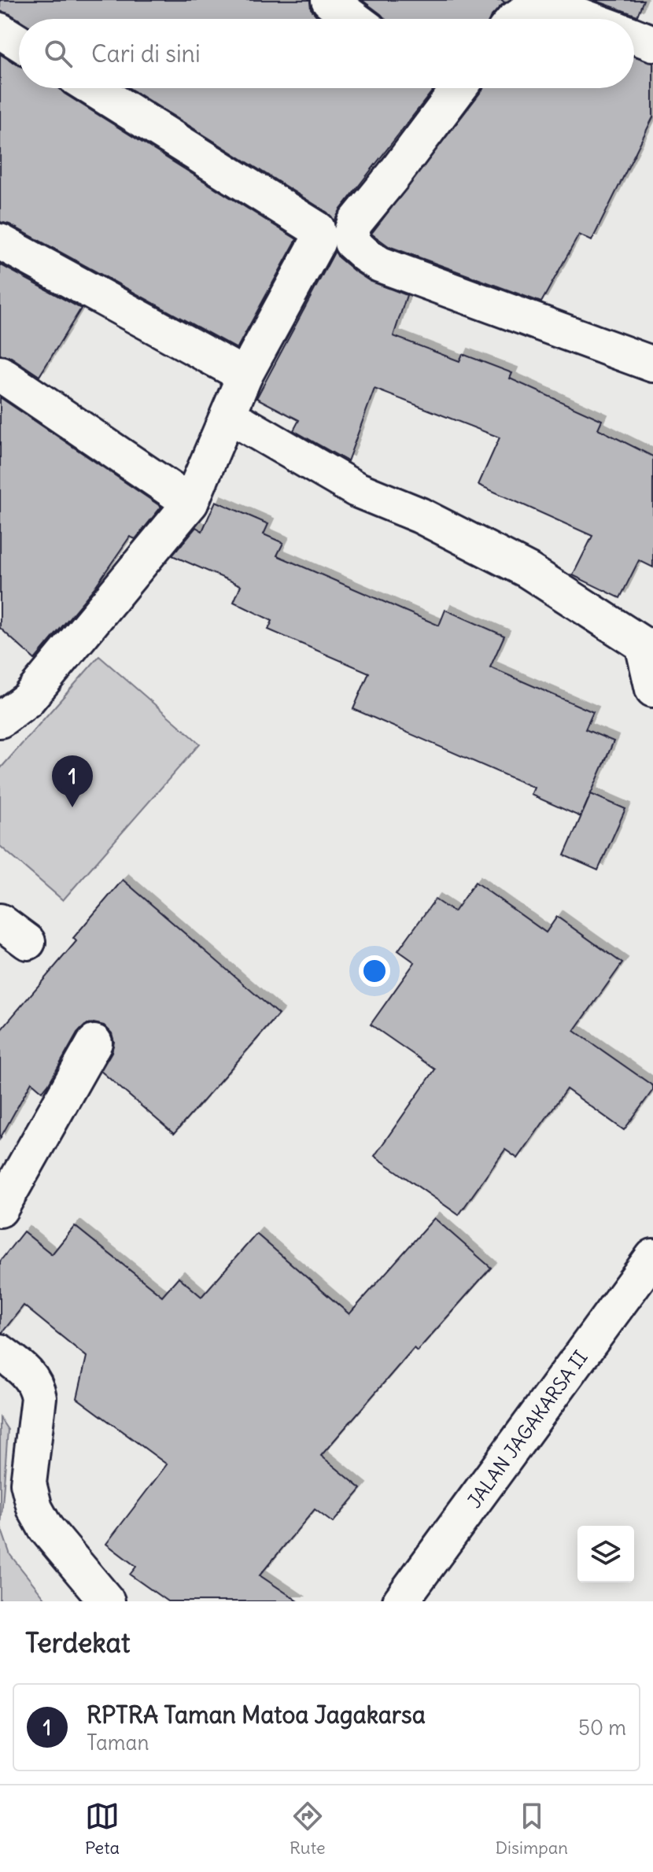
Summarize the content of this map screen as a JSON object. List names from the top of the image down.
{
  "streets": {
    "street": ["JALAN JAGAKARSA II"]
  },
  "page": {
    "search": "Cari di sini",
    "pins": "1",
    "heading": "Terdekat",
    "list": [
      {
        "mark": "1",
        "name": "RPTRA Taman Matoa Jagakarsa",
        "note": "Taman",
        "value": "50 m"
      }
    ],
    "nav": ["Peta", "Rute", "Disimpan"]
  }
}
